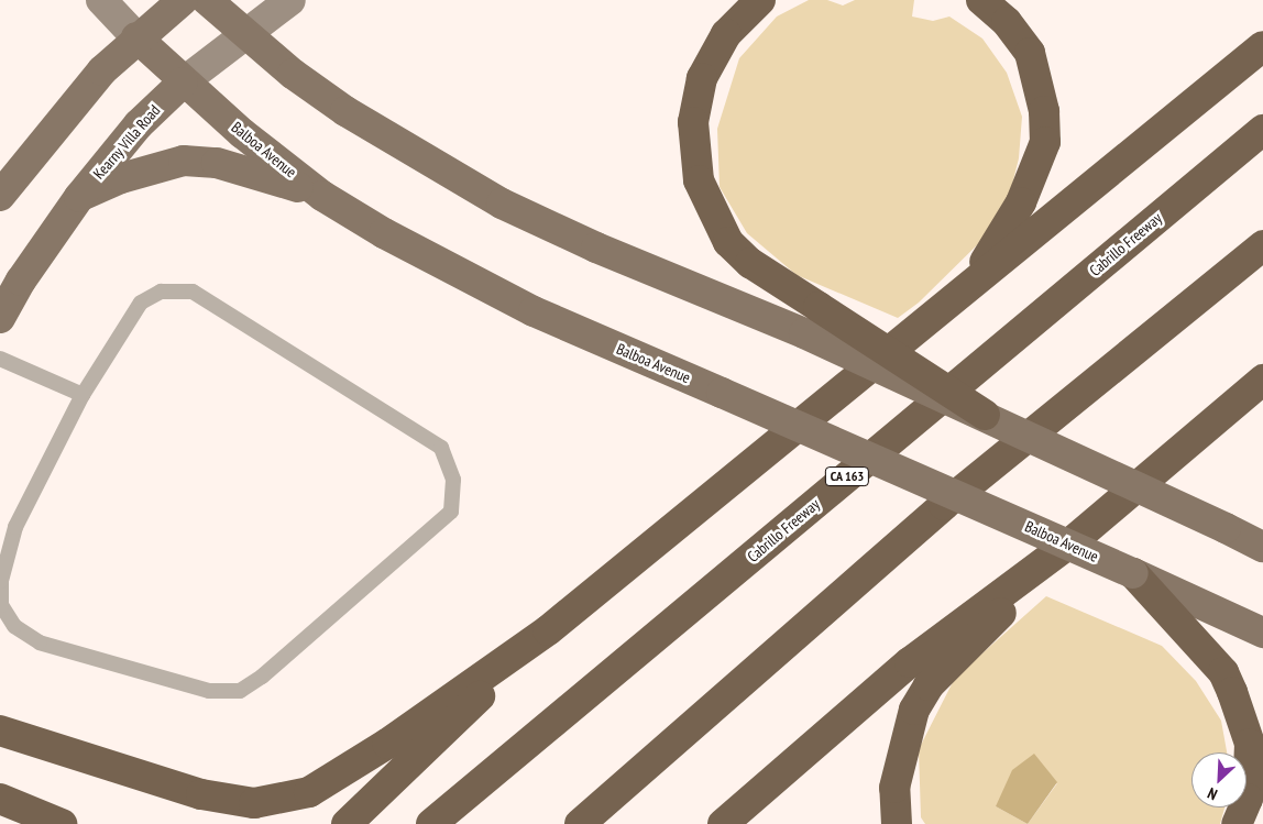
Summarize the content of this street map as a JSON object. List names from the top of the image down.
{
  "streets": {
    "highway": ["Cabrillo Freeway", "CA 163"],
    "main road": ["Kearny Villa Road", "Balboa Avenue"]
  },
  "crossings": [
    ["Kearny Villa Road", "Balboa Avenue"]
  ],
  "north": "bottom left"
}
